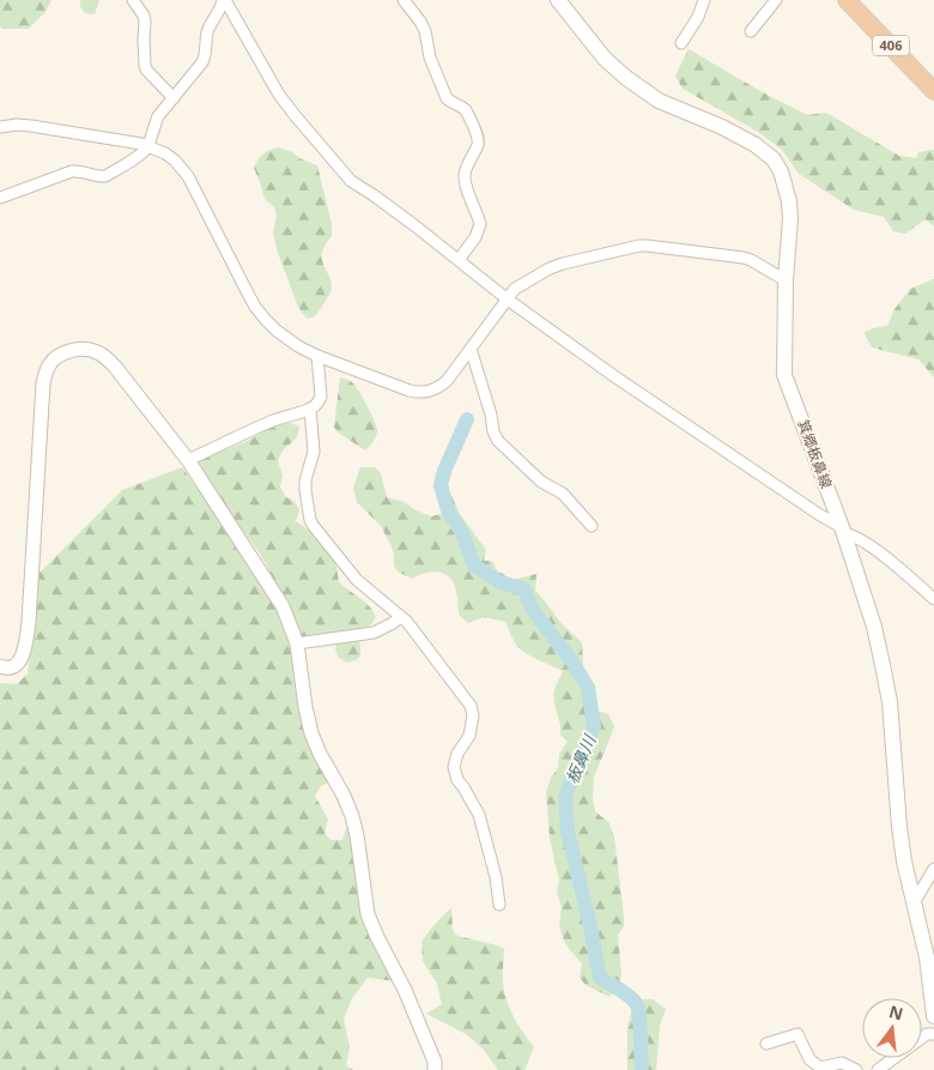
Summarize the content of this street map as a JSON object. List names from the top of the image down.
{
  "streets": {
    "highway": ["406"],
    "main road": ["箕郷板鼻線"]
  },
  "water": ["板鼻川"],
  "north": "top"
}
